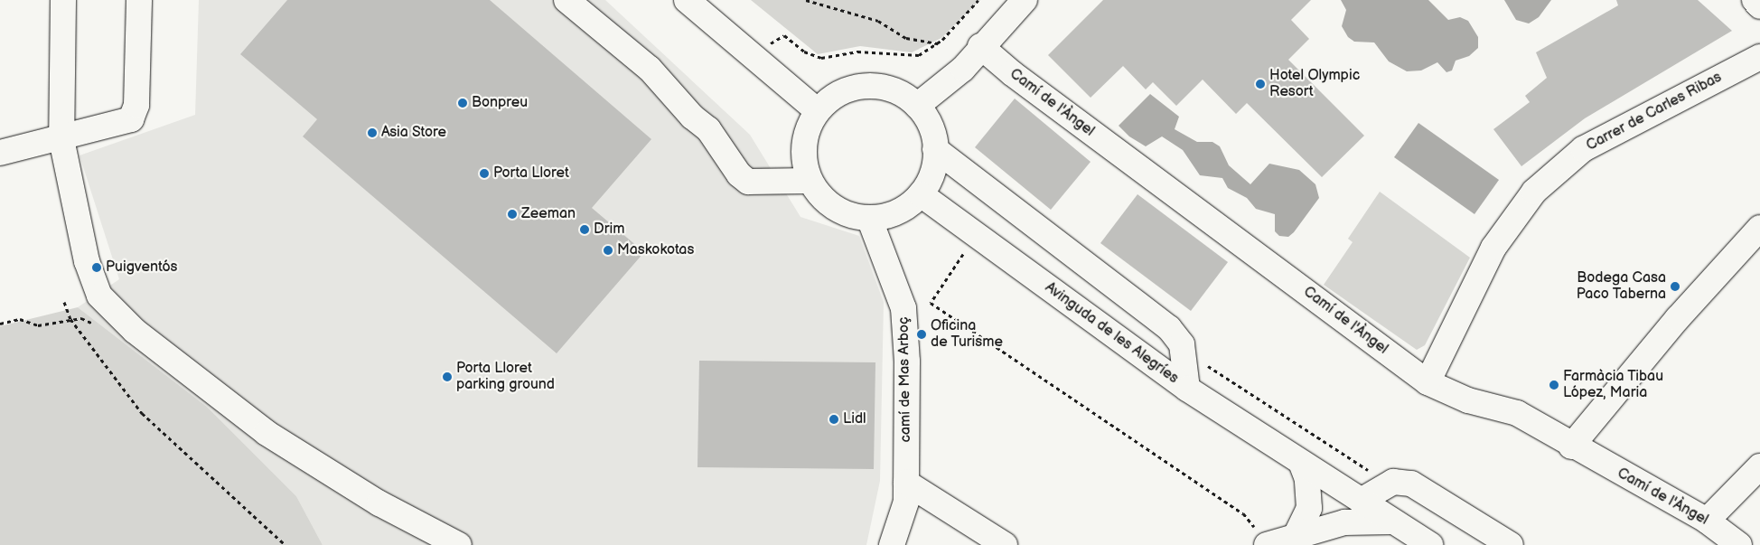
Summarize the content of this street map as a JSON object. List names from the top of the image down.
{
  "streets": {
    "street": [
      "Camí de l'Àngel",
      "Carrer de Carles Ribas",
      "Avinguda de les Alegríes",
      "camí de Mas Arboç"
    ]
  },
  "crossings": [
    ["Camí de l'Àngel", "Carrer de Carles Ribas"],
    ["Avinguda de les Alegríes", "camí de Mas Arboç"]
  ],
  "places": [
    "Hotel Olympic Resort",
    "Bonpreu",
    "Asia Store",
    "Porta Lloret",
    "Zeeman",
    "Drim",
    "Maskokotas",
    "Puigventós",
    "Bodega Casa Paco Taberna",
    "Oficina de Turisme",
    "Porta Lloret parking ground",
    "Farmàcia Tibau López, Maria",
    "Lidl"
  ]
}
